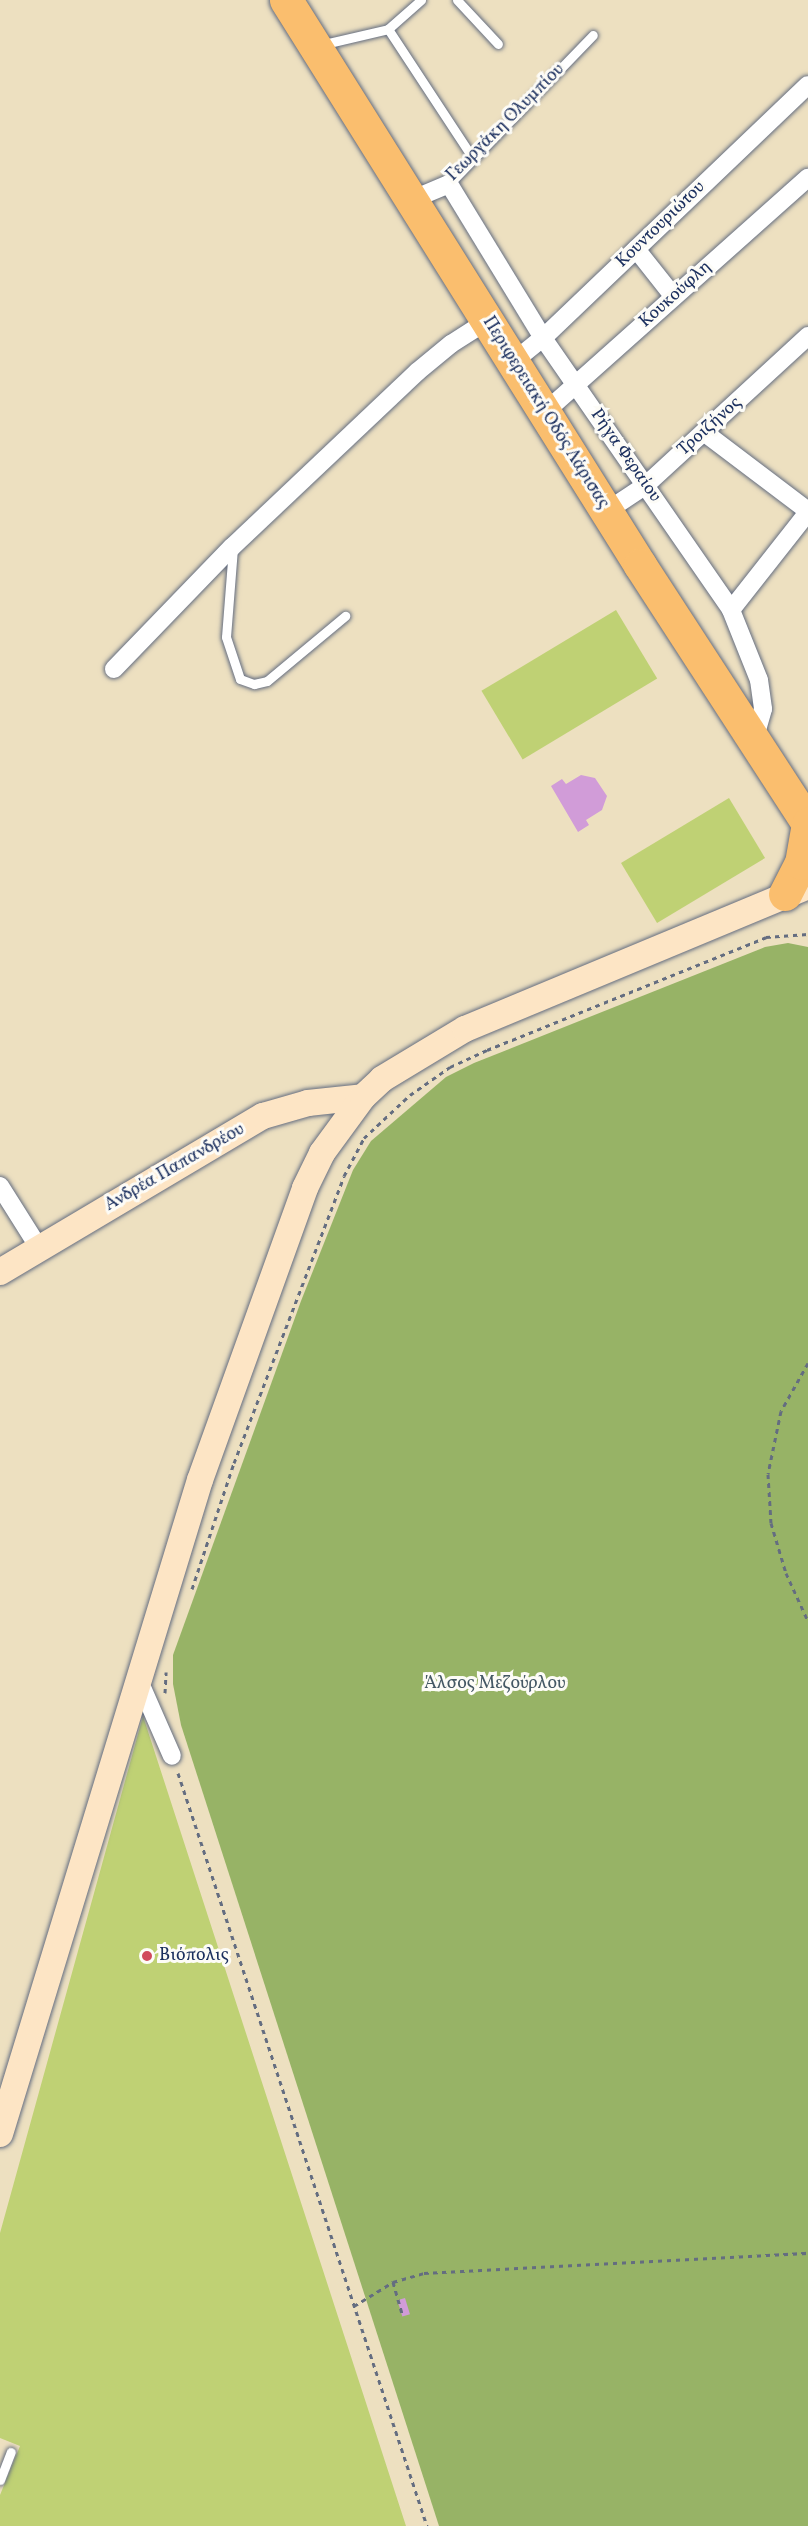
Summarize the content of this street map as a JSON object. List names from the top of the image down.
{
  "streets": {
    "highway": ["Περιφερειακή Οδός Λάρισας"],
    "street": [
      "Γεωργάκη Ολυμπίου",
      "Κουντουριώτου",
      "Κουκούφλη",
      "Τρoιζήνος",
      "Ρήγα Φεραίου",
      "Ανδρέα Παπανδρέου"
    ]
  },
  "crossings": [
    ["Γεωργάκη Ολυμπίου", "Περιφερειακή Οδός Λάρισας"],
    ["Γεωργάκη Ολυμπίου", "Ρήγα Φεραίου"],
    ["Κουντουριώτου", "Περιφερειακή Οδός Λάρισας"],
    ["Κουντουριώτου", "Ρήγα Φεραίου"],
    ["Κουκούφλη", "Περιφερειακή Οδός Λάρισας"],
    ["Κουκούφλη", "Ρήγα Φεραίου"],
    ["Περιφερειακή Οδός Λάρισας", "Τρoιζήνος"],
    ["Περιφερειακή Οδός Λάρισας", "Ρήγα Φεραίου"],
    ["Τρoιζήνος", "Ρήγα Φεραίου"]
  ],
  "parks": ["Άλσος Μεζούρλου"],
  "places": ["Βιόπολις"]
}
